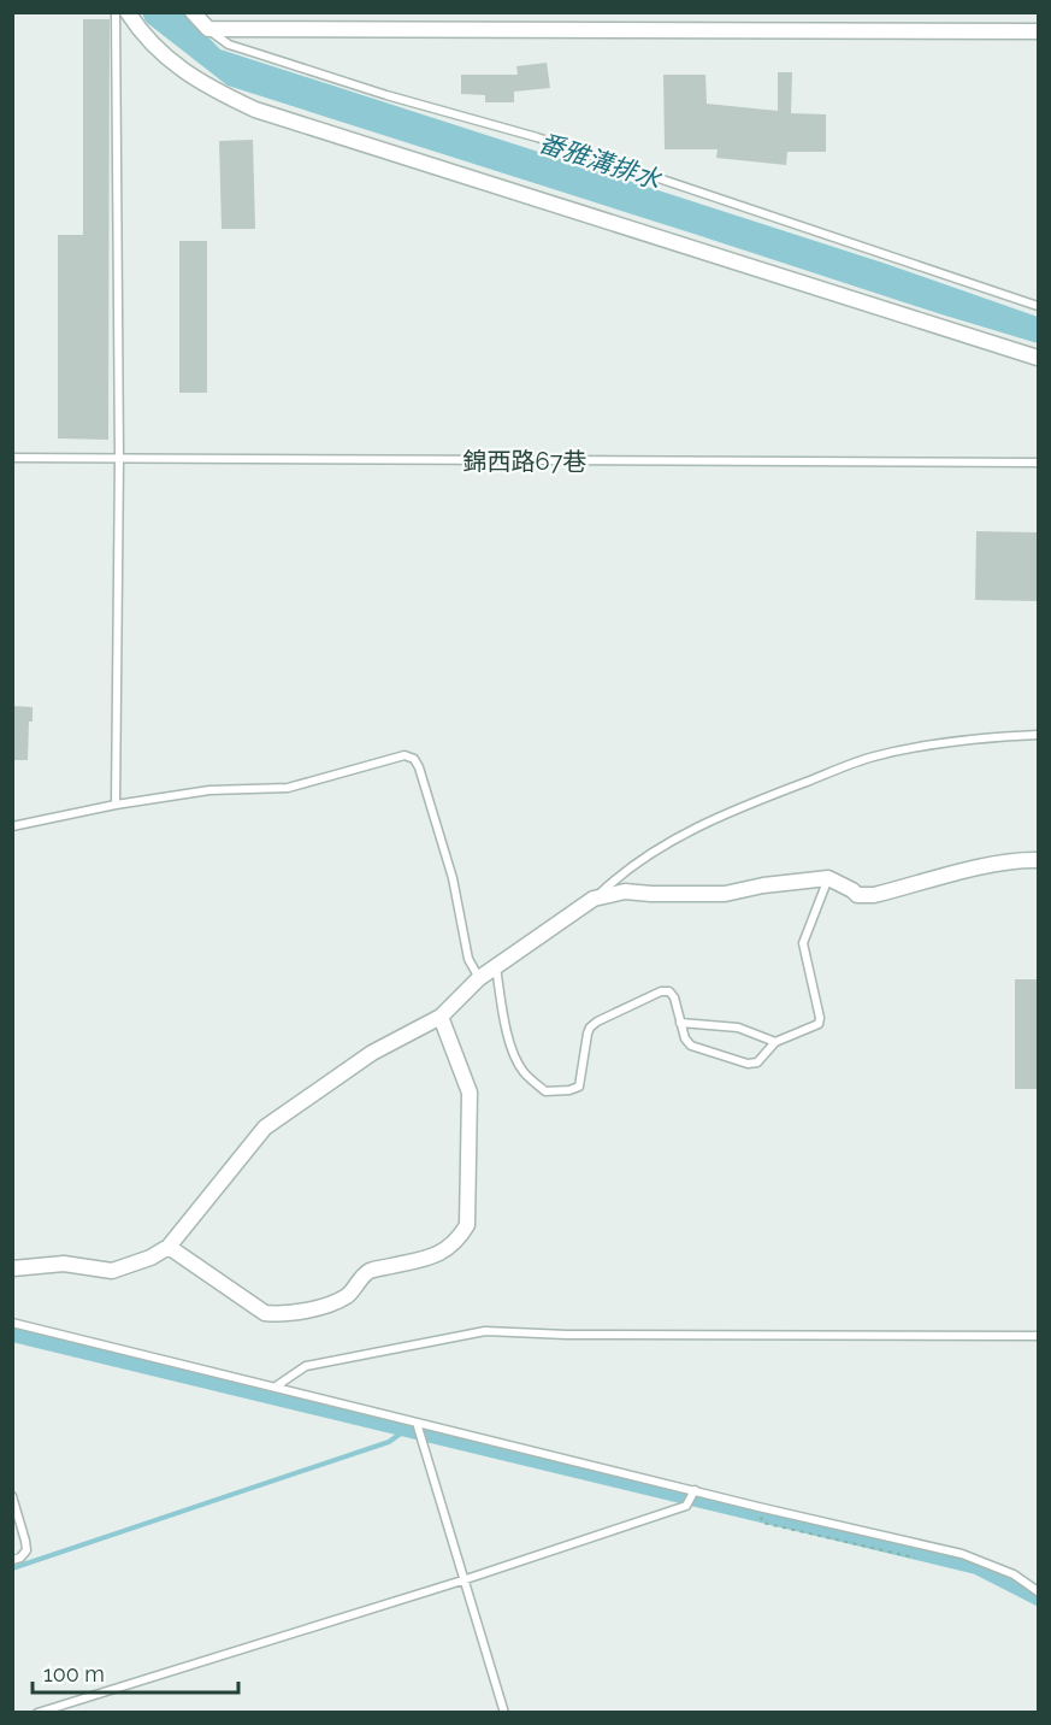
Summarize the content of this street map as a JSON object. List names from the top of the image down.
{
  "streets": {
    "lane": ["錦西路67巷"]
  },
  "water": ["番雅溝排水"],
  "scale_bar": "100 m"
}
